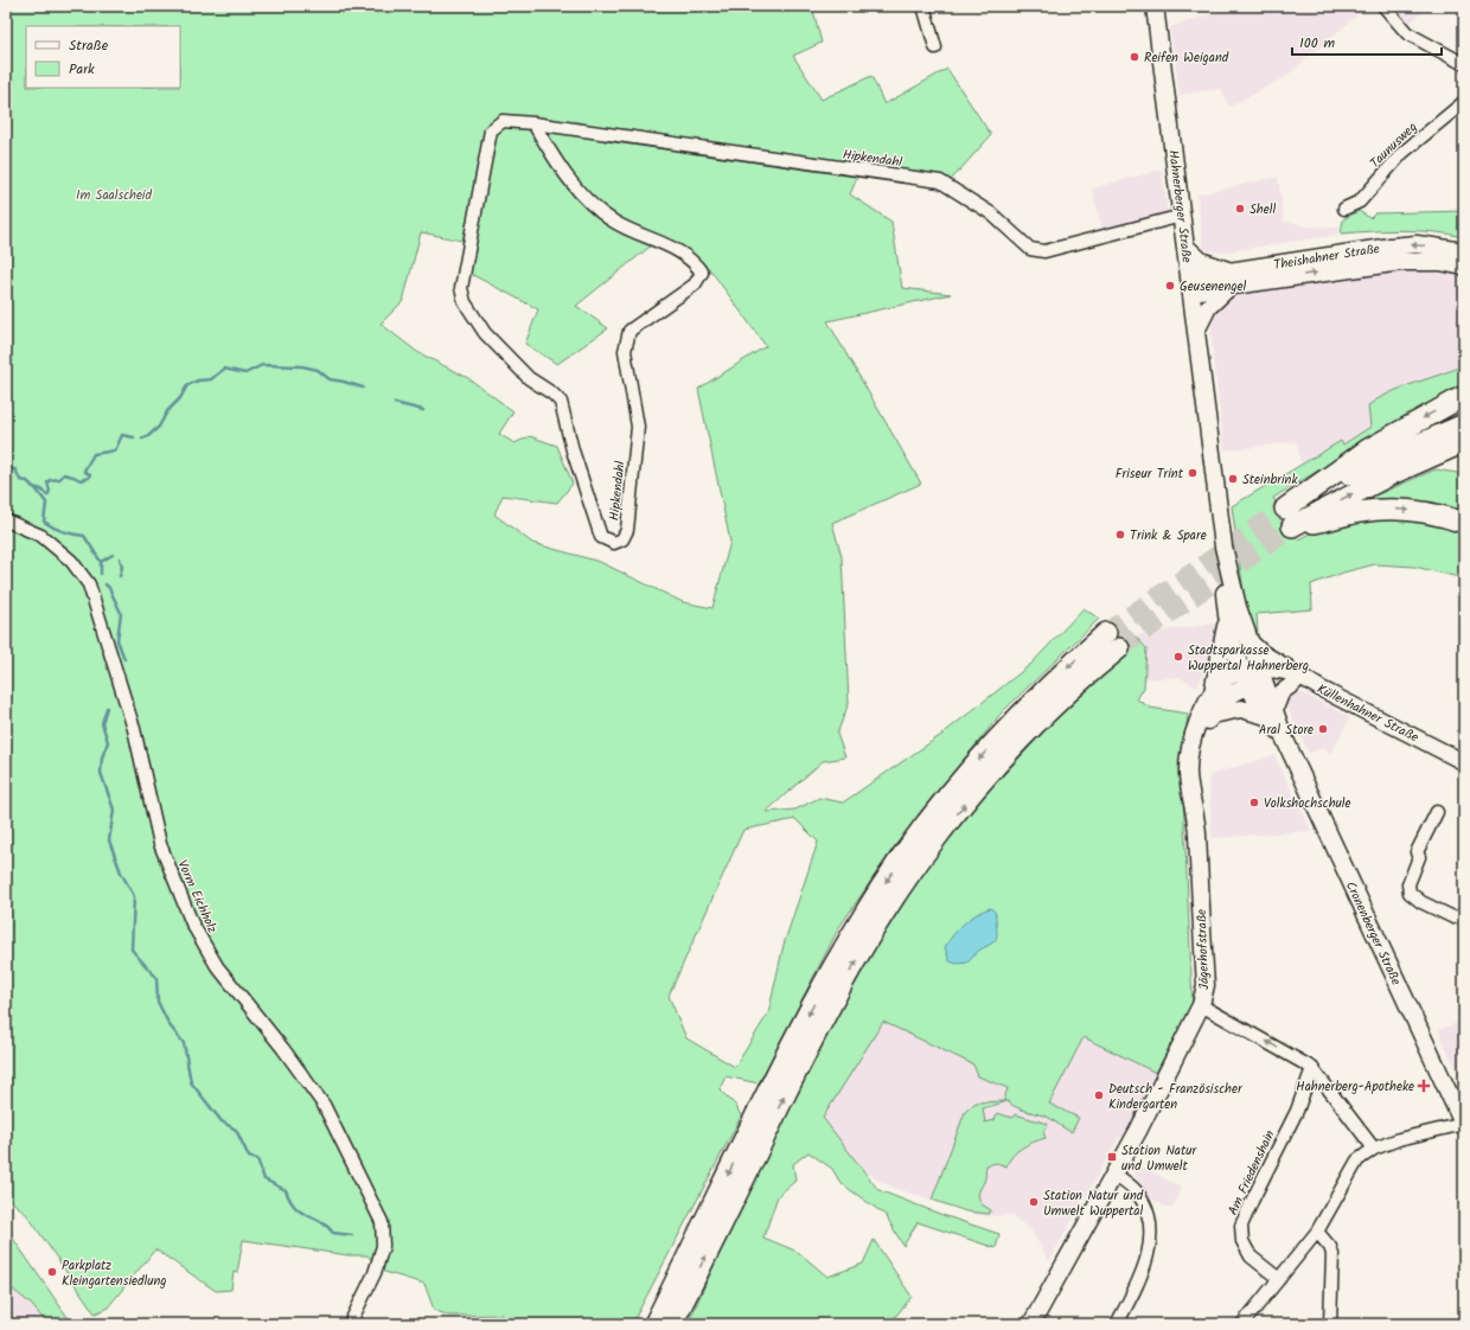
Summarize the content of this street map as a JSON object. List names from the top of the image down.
{
  "streets": {
    "main road": [
      "Hahnerberger Straße",
      "Theishahner Straße",
      "Cronenberger Straße",
      "Jägerhofstraße"
    ],
    "street": [
      "Taunusweg",
      "Hipkendahl",
      "Küllenhahner Straße",
      "Vorm Eichholz",
      "Am Friedenshain"
    ]
  },
  "crossings": [
    ["Hipkendahl", "Hahnerberger Straße"],
    ["Hahnerberger Straße", "Theishahner Straße"],
    ["Hahnerberger Straße", "Cronenberger Straße"],
    ["Hahnerberger Straße", "Jägerhofstraße"],
    ["Cronenberger Straße", "Jägerhofstraße"]
  ],
  "parks": ["Im Saalscheid"],
  "places": {
    "other": [
      "Reifen Weigand",
      "Shell",
      "Geusenengel",
      "Friseur Trint",
      "Steinbrink",
      "Trink & Spare",
      "Stadtsparkasse Wuppertal Hahnerberg",
      "Aral Store",
      "Volkshochschule",
      "Deutsch - Französischer Kindergarten",
      "Station Natur und Umwelt Wuppertal",
      "Parkplatz Kleingartensiedlung"
    ],
    "health": ["Hahnerberg-Apotheke"],
    "transit": ["Station Natur und Umwelt"]
  },
  "legend": ["Straße", "Park"],
  "scale_bar": "100 m"
}
